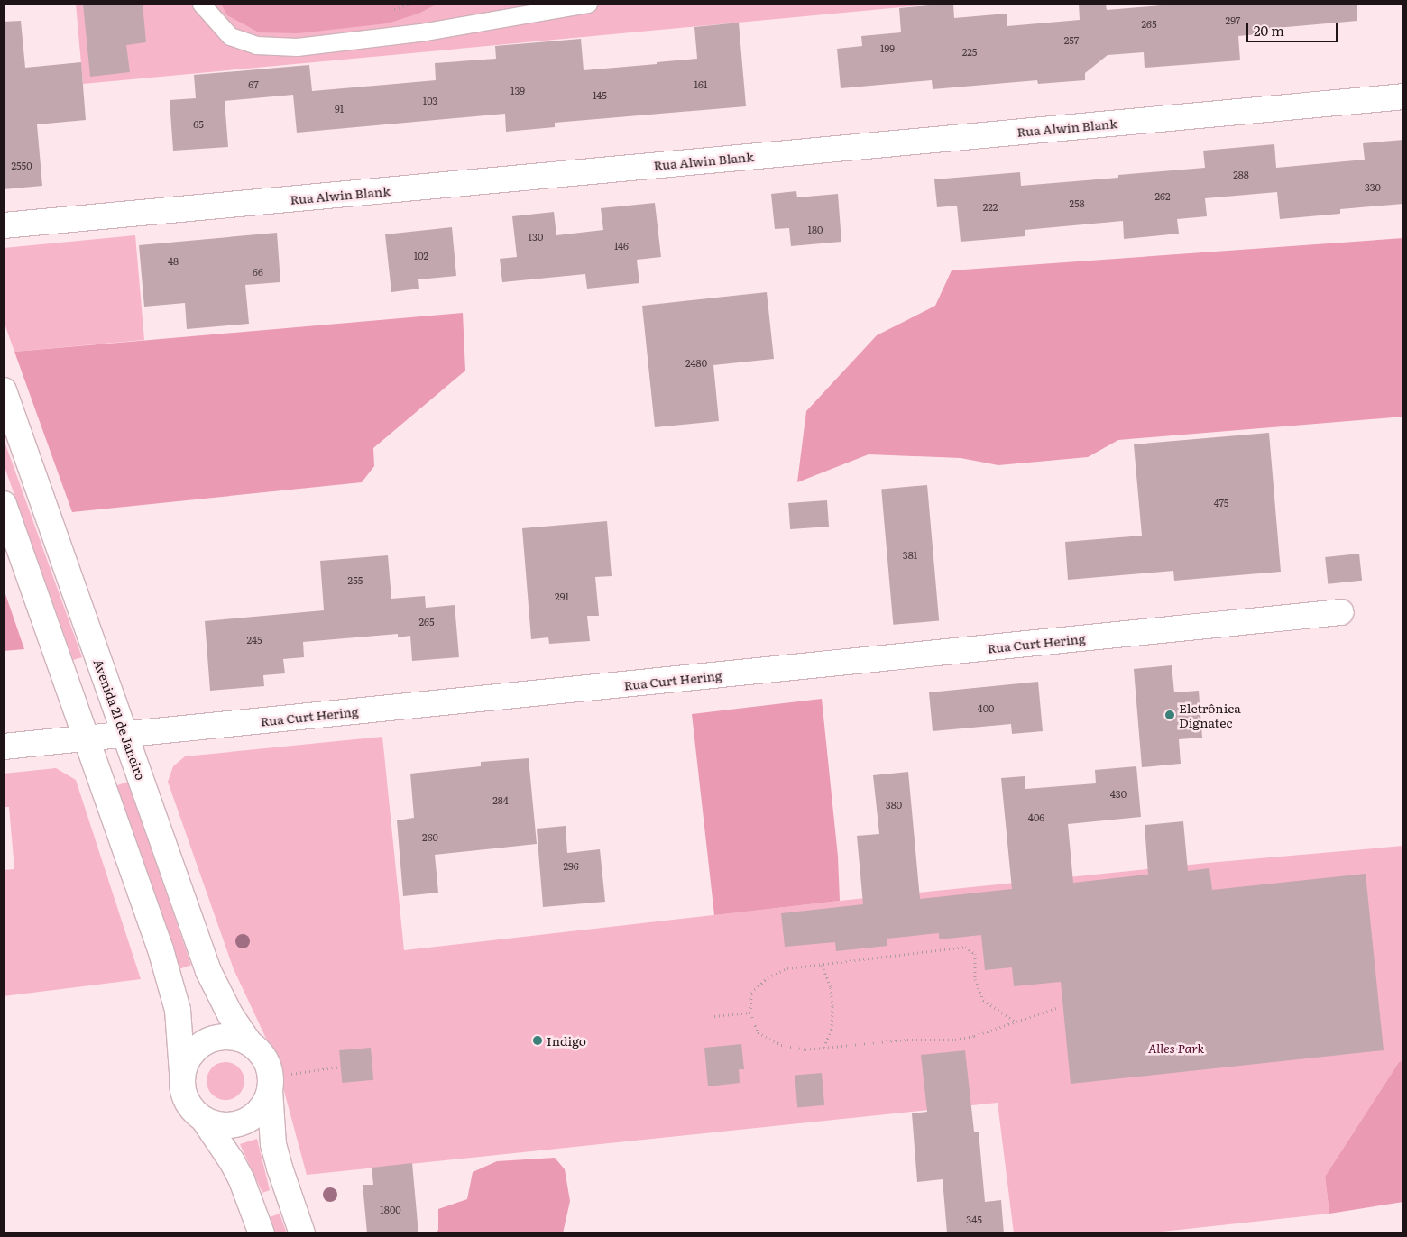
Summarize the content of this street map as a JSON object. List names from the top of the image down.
{
  "streets": {
    "street": ["Rua Alwin Blank", "Rua Curt Hering", "Avenida 21 de Janeiro"]
  },
  "crossings": [
    ["Rua Curt Hering", "Avenida 21 de Janeiro"]
  ],
  "parks": ["Alles Park"],
  "places": ["Eletrônica Dignatec", "Indigo"],
  "house_numbers": [
    "297",
    "265",
    "257",
    "199",
    "225",
    "67",
    "161",
    "139",
    "145",
    "103",
    "91",
    "65",
    "2550",
    "288",
    "330",
    "262",
    "258",
    "222",
    "180",
    "130",
    "146",
    "102",
    "48",
    "66",
    "2480",
    "475",
    "381",
    "255",
    "291",
    "265",
    "245",
    "400",
    "430",
    "284",
    "380",
    "406",
    "260",
    "296",
    "1800",
    "345"
  ],
  "scale_bar": "20 m"
}
